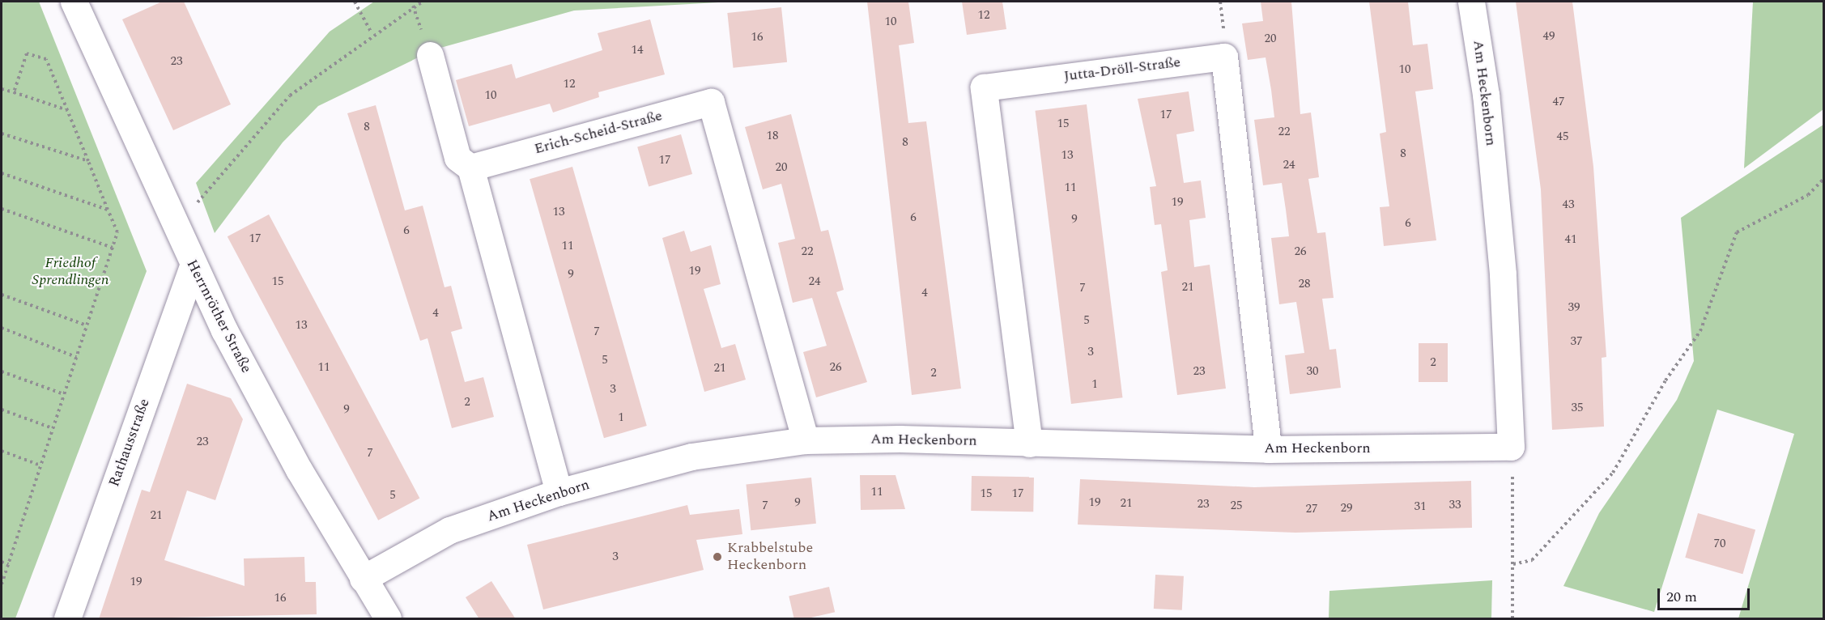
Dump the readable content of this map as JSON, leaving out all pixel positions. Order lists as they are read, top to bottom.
{
  "streets": {
    "street": [
      "Jutta-Dröll-Straße",
      "Am Heckenborn",
      "Erich-Scheid-Straße",
      "Herrnröther Straße",
      "Rathausstraße"
    ]
  },
  "crossings": [
    ["Jutta-Dröll-Straße", "Am Heckenborn"],
    ["Am Heckenborn", "Erich-Scheid-Straße"],
    ["Am Heckenborn", "Herrnröther Straße"],
    ["Herrnröther Straße", "Rathausstraße"]
  ],
  "parks": ["Friedhof Sprendlingen"],
  "places": ["Krabbelstube Heckenborn"],
  "house_numbers": [
    "12",
    "10",
    "49",
    "16",
    "20",
    "14",
    "23",
    "10",
    "12",
    "10",
    "47",
    "17",
    "15",
    "8",
    "22",
    "18",
    "45",
    "8",
    "8",
    "13",
    "17",
    "24",
    "20",
    "11",
    "19",
    "43",
    "13",
    "6",
    "9",
    "6",
    "6",
    "17",
    "41",
    "11",
    "22",
    "26",
    "19",
    "9",
    "15",
    "24",
    "28",
    "21",
    "7",
    "4",
    "39",
    "4",
    "5",
    "13",
    "7",
    "37",
    "3",
    "5",
    "2",
    "11",
    "26",
    "21",
    "23",
    "30",
    "2",
    "1",
    "3",
    "2",
    "35",
    "9",
    "1",
    "23",
    "7",
    "11",
    "15",
    "17",
    "5",
    "9",
    "19",
    "21",
    "23",
    "33",
    "7",
    "25",
    "31",
    "29",
    "27",
    "21",
    "70",
    "3",
    "19",
    "16"
  ],
  "scale_bar": "20 m"
}
